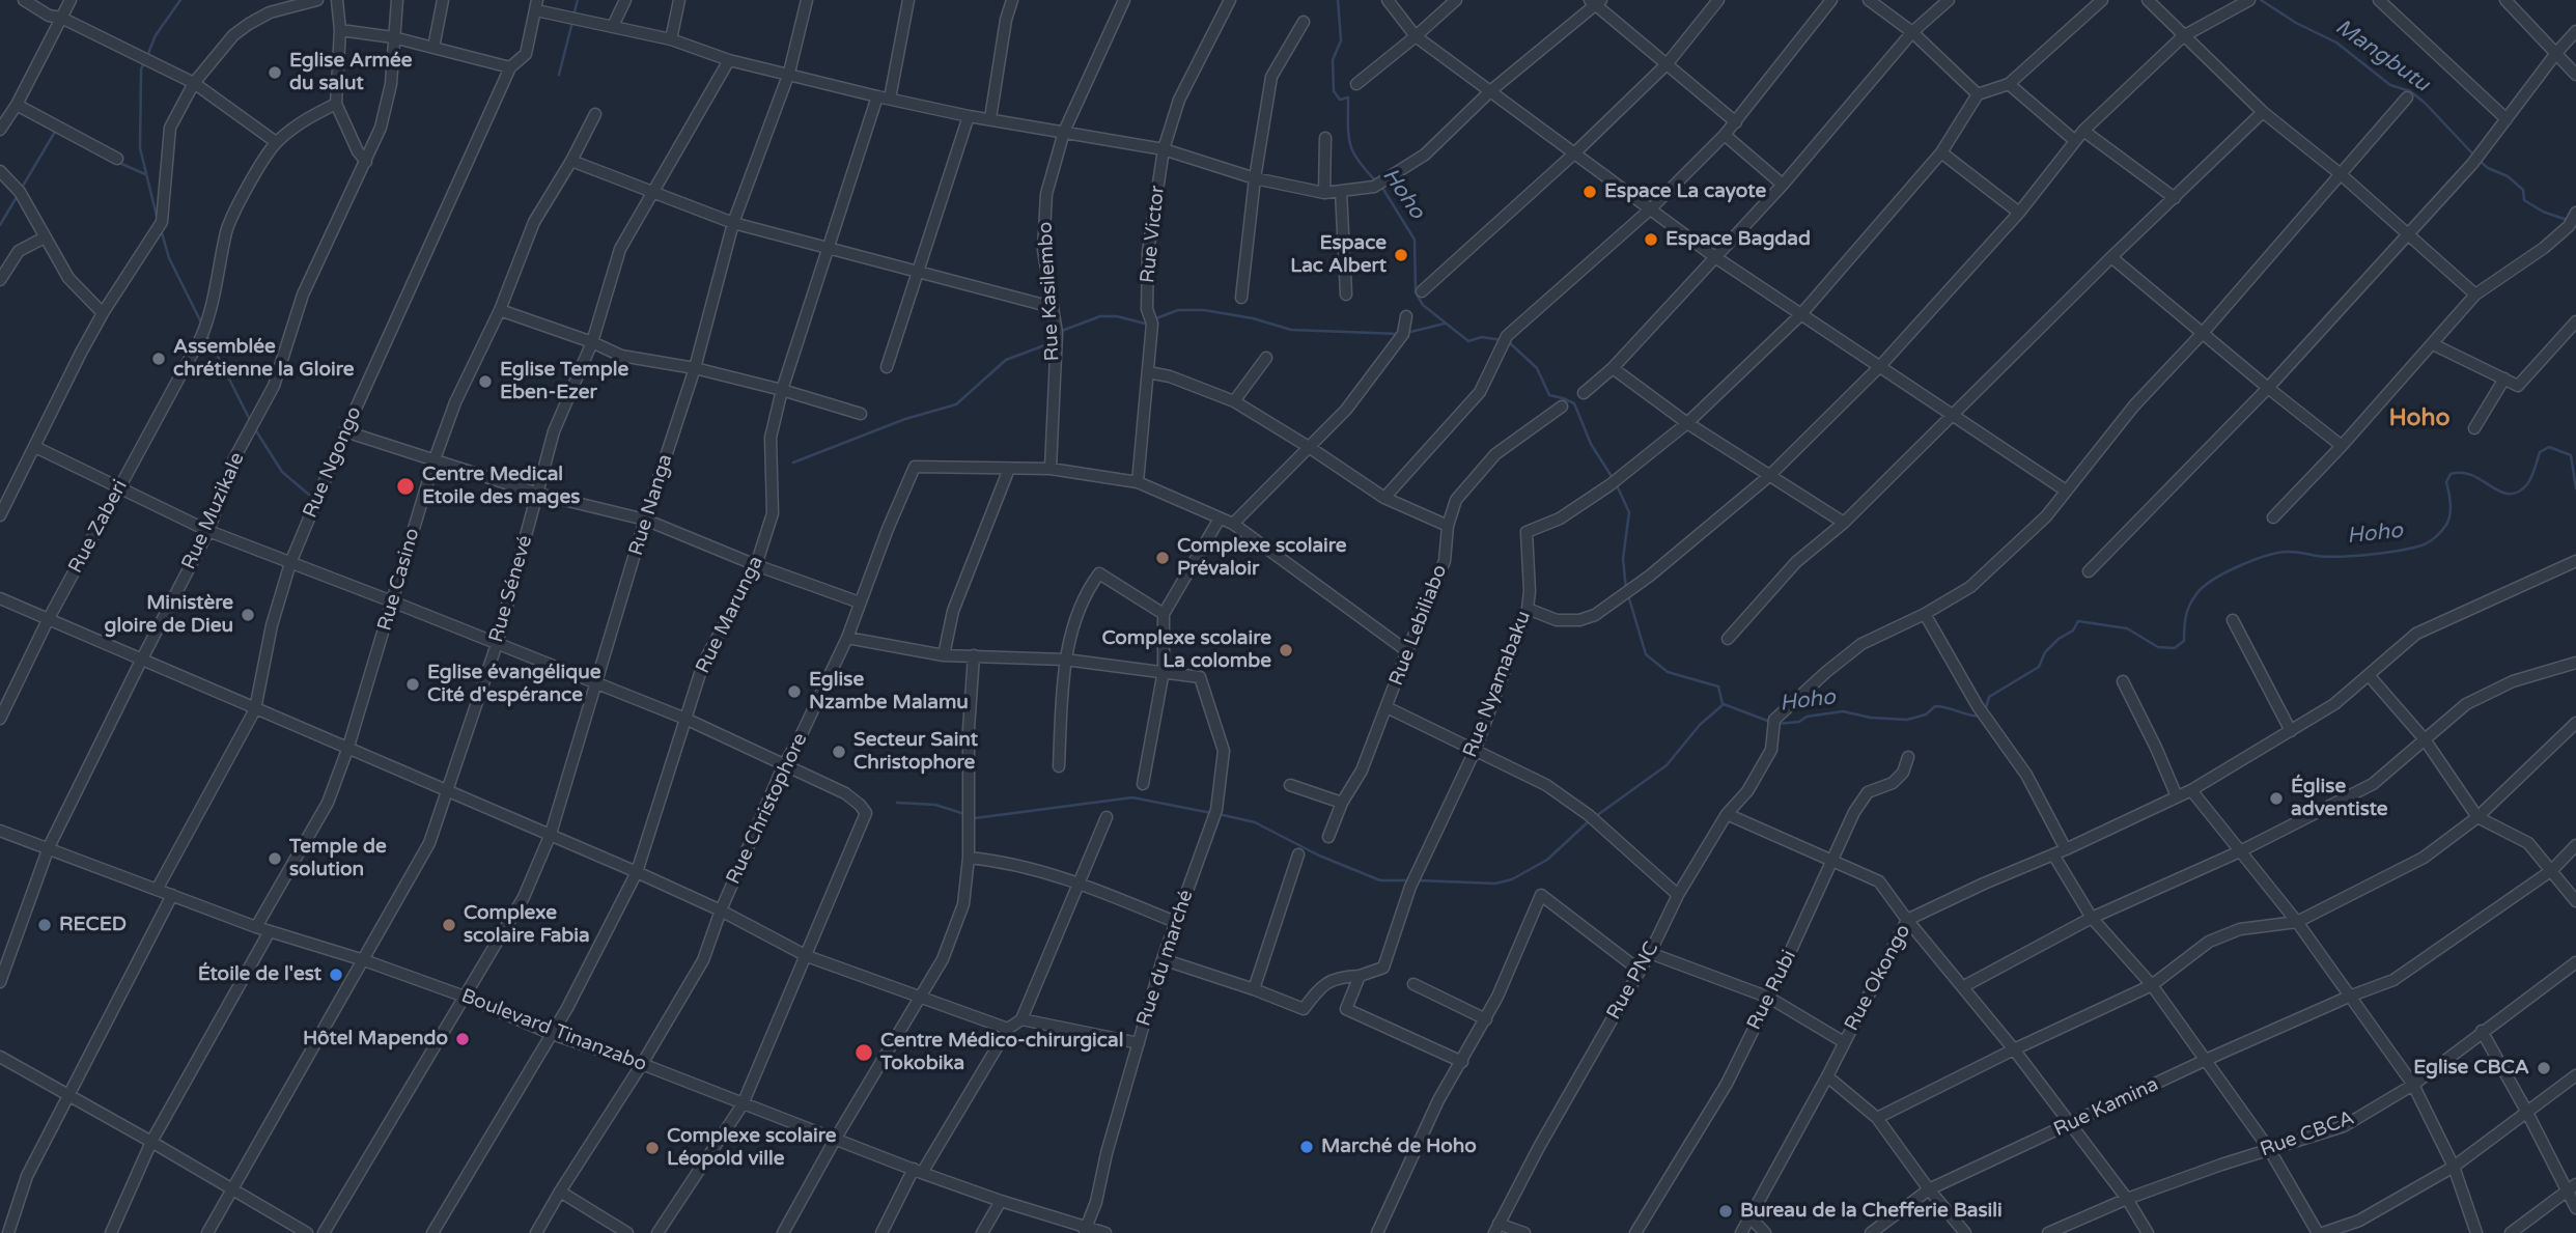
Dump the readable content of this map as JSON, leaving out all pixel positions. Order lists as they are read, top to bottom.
{
  "streets": {
    "street": [
      "Rue Victor",
      "Rue Kasilembo",
      "Rue Ngongo",
      "Rue Nanga",
      "Rue Muzikale",
      "Rue Zaberi",
      "Rue Casino",
      "Rue Sénevé",
      "Rue Marunga",
      "Rue Lebiliabo",
      "Rue Nyamabaku",
      "Rue Christophore",
      "Rue du marché",
      "Rue Okongo",
      "Rue PNC",
      "Rue Rubi",
      "Boulevard Tinanzabo",
      "Rue Kamina",
      "Rue CBCA"
    ]
  },
  "crossings": [
    ["Rue Ngongo", "Boulevard Tinanzabo"],
    ["Rue Nanga", "Boulevard Tinanzabo"],
    ["Rue Muzikale", "Boulevard Tinanzabo"],
    ["Rue Casino", "Boulevard Tinanzabo"],
    ["Rue Sénevé", "Boulevard Tinanzabo"],
    ["Rue Marunga", "Boulevard Tinanzabo"],
    ["Rue Christophore", "Boulevard Tinanzabo"],
    ["Rue du marché", "Boulevard Tinanzabo"]
  ],
  "districts": ["Hoho"],
  "water": ["Mangbutu", "Hoho"],
  "places": [
    "Eglise Armée du salut",
    "Espace La cayote",
    "Espace Bagdad",
    "Espace Lac Albert",
    "Assemblée chrétienne la Gloire",
    "Eglise Temple Eben-Ezer",
    "Centre Medical Etoile des mages",
    "Complexe scolaire Prévaloir",
    "Ministère gloire de Dieu",
    "Complexe scolaire La colombe",
    "Eglise évangélique Cité d'espérance",
    "Eglise Nzambe Malamu",
    "Secteur Saint Christophore",
    "Église adventiste",
    "Temple de solution",
    "RECED",
    "Complexe scolaire Fabia",
    "Étoile de l'est",
    "Hôtel Mapendo",
    "Centre Médico-chirurgical Tokobika",
    "Eglise CBCA",
    "Marché de Hoho",
    "Complexe scolaire Léopold ville",
    "Bureau de la Chefferie Basili"
  ]
}
